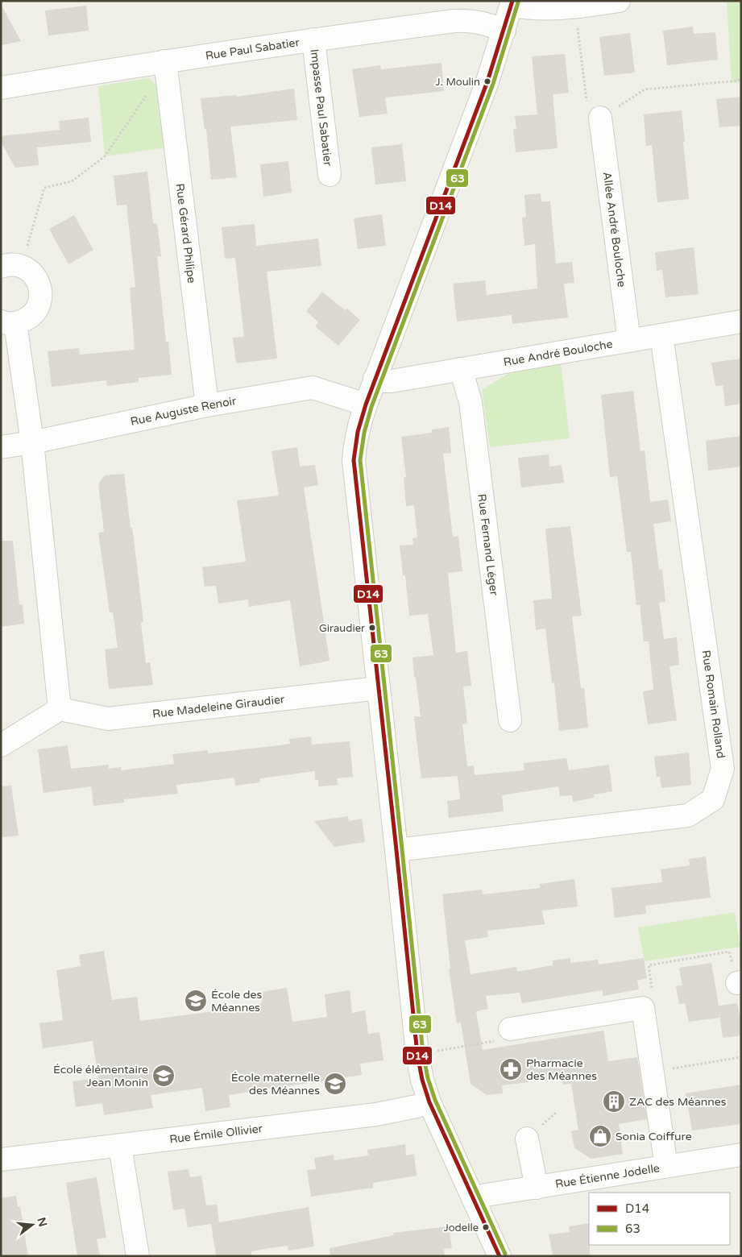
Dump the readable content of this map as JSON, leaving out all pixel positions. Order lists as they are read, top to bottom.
{
  "streets": {
    "street": [
      "Rue Paul Sabatier",
      "Impasse Paul Sabatier",
      "Allée André Bouloche",
      "Rue Gérard Philipe",
      "Rue André Bouloche",
      "Rue Auguste Renoir",
      "Rue Fernand Léger",
      "Rue Romain Rolland",
      "Rue Madeleine Giraudier",
      "Rue Émile Ollivier",
      "Rue Étienne Jodelle"
    ]
  },
  "crossings": [
    ["Rue Paul Sabatier", "Impasse Paul Sabatier"],
    ["Rue Paul Sabatier", "Rue Gérard Philipe"],
    ["Allée André Bouloche", "Rue André Bouloche"],
    ["Rue Gérard Philipe", "Rue Auguste Renoir"],
    ["Rue André Bouloche", "Rue Fernand Léger"],
    ["Rue André Bouloche", "Rue Romain Rolland"]
  ],
  "places": {
    "other": ["J. Moulin", "Giraudier", "Jodelle"],
    "school or university": ["École des Méannes", "École élémentaire Jean Monin", "École maternelle des Méannes"],
    "pharmacy": ["Pharmacie des Méannes"],
    "building": ["ZAC des Méannes"],
    "shop": ["Sonia Coiffure"]
  },
  "lines": ["transit line D14", "transit line 63"],
  "legend": ["D14", "63"],
  "north": "right"
}
